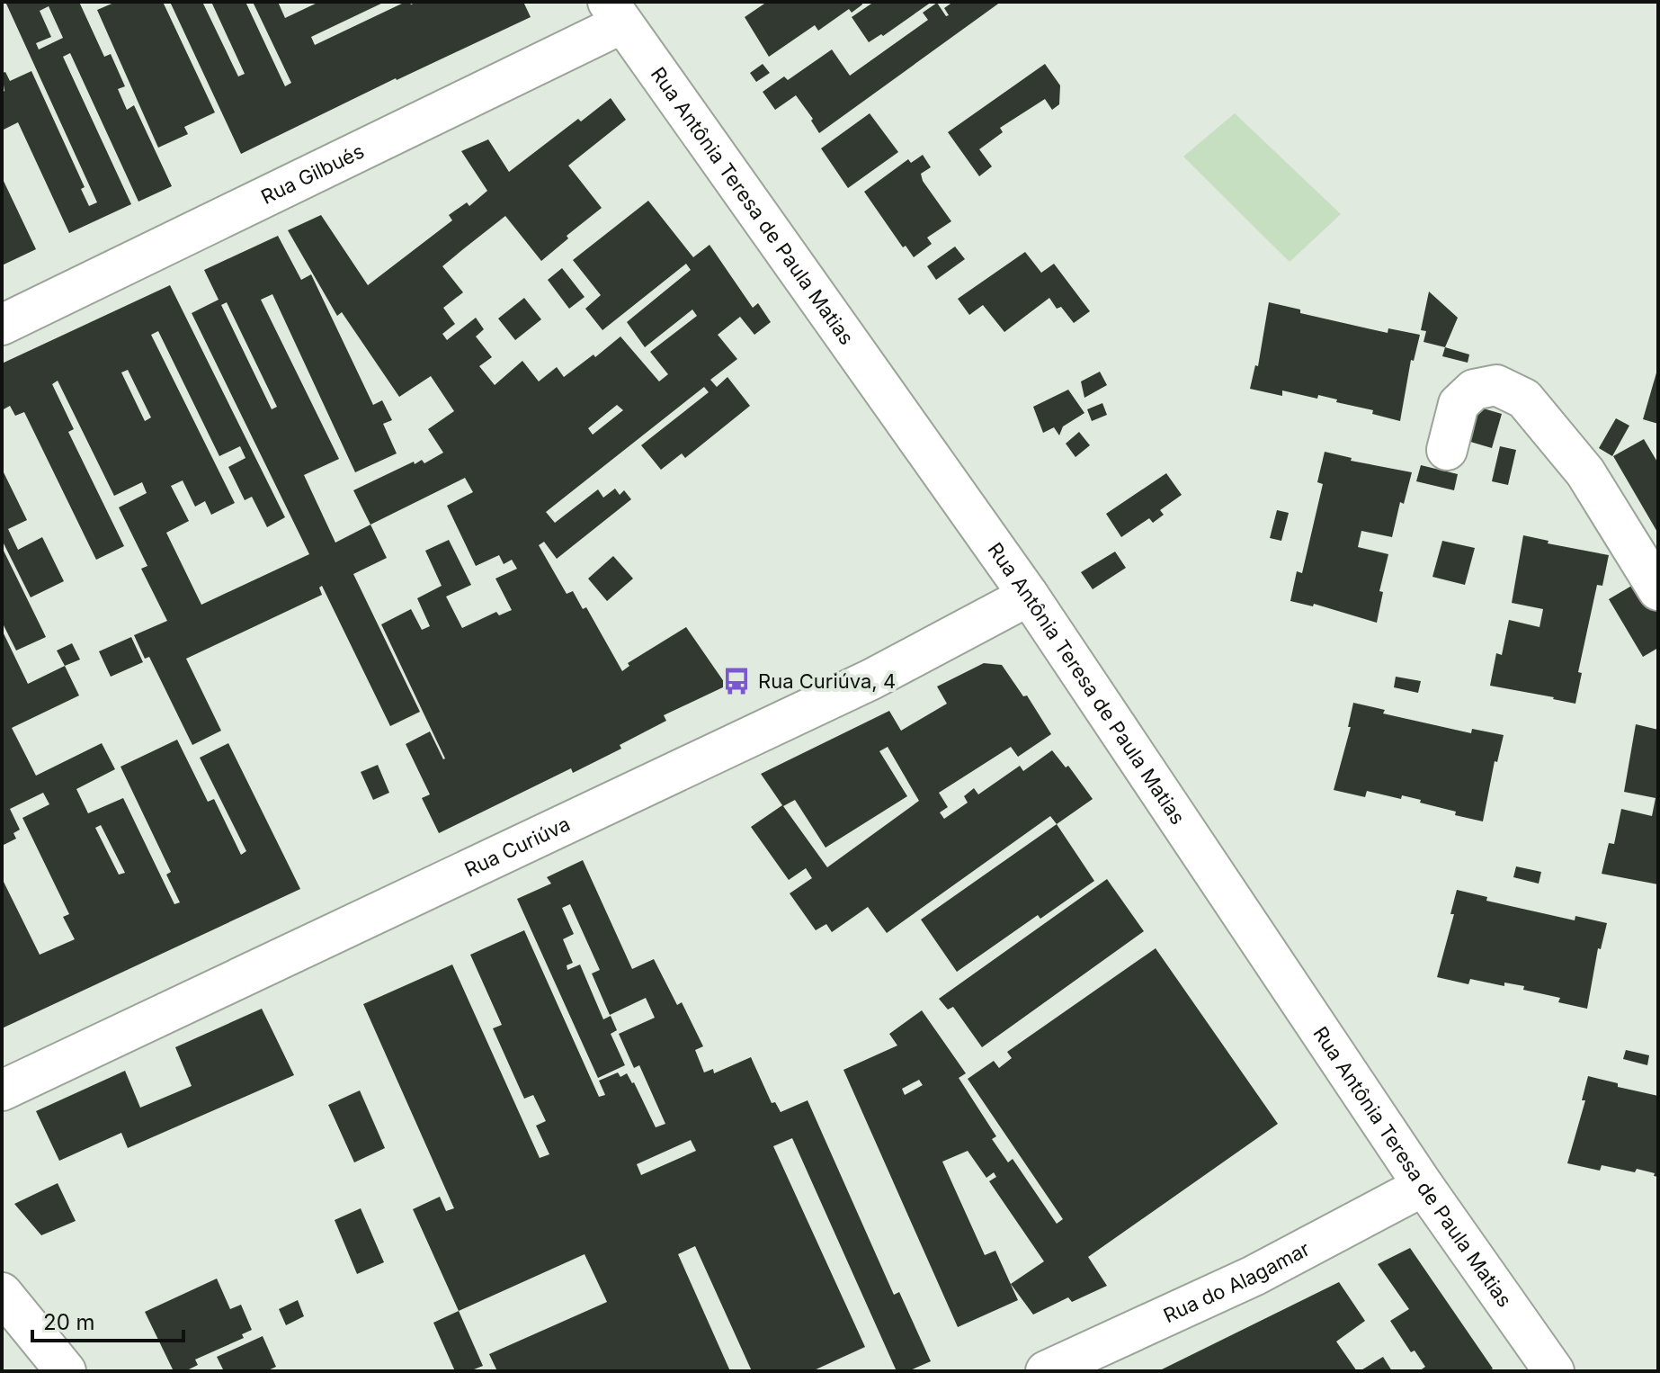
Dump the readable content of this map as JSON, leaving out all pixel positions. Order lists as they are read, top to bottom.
{
  "streets": {
    "street": [
      "Rua Gilbués",
      "Rua Antônia Teresa de Paula Matias",
      "Rua Curiúva",
      "Rua do Alagamar"
    ]
  },
  "crossings": [
    ["Rua Gilbués", "Rua Antônia Teresa de Paula Matias"],
    ["Rua Antônia Teresa de Paula Matias", "Rua Curiúva"],
    ["Rua Antônia Teresa de Paula Matias", "Rua do Alagamar"]
  ],
  "places": {
    "bus stop": ["Rua Curiúva, 4"]
  },
  "scale_bar": "20 m"
}
